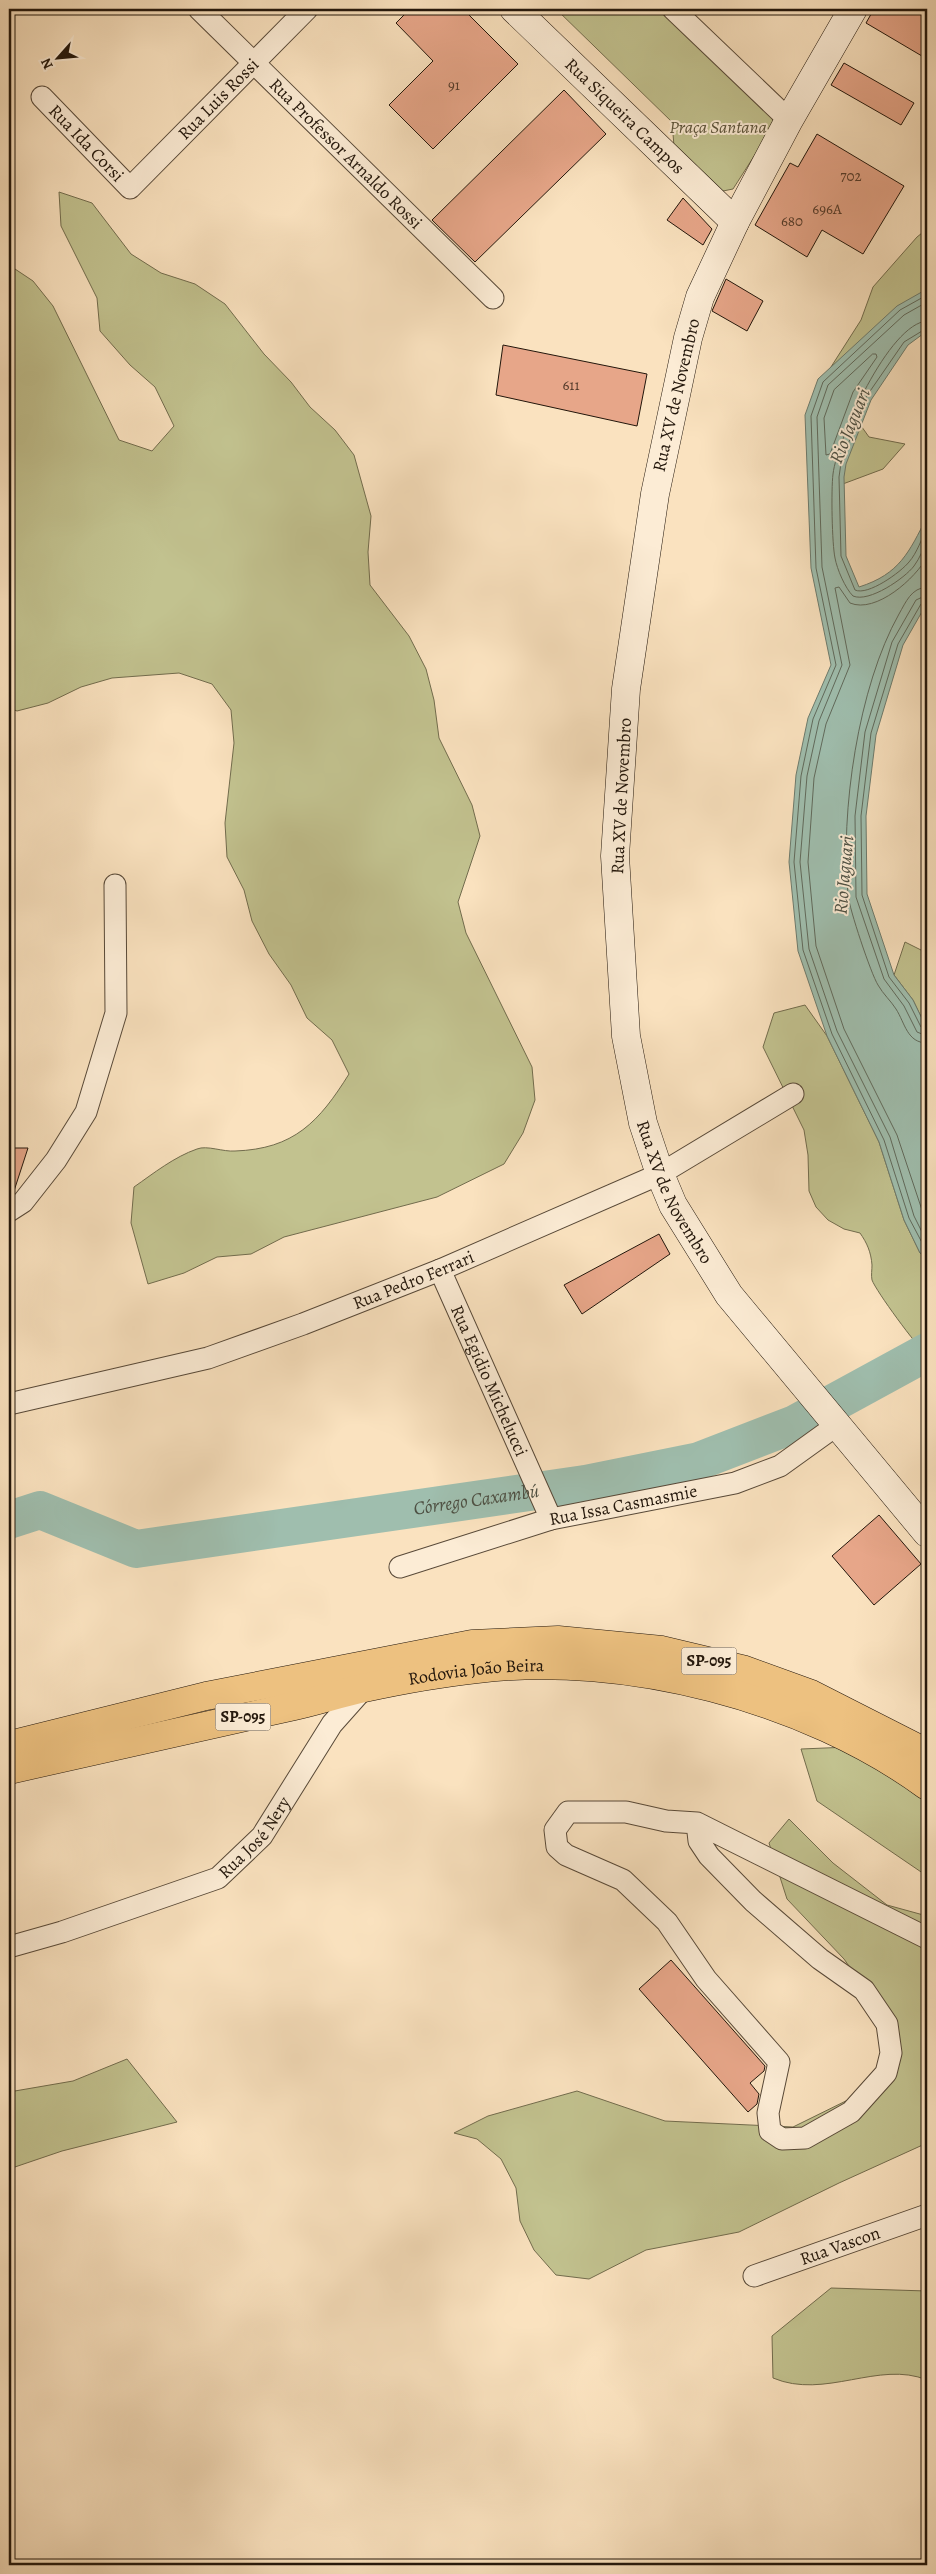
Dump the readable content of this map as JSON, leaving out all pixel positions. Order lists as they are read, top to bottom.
{
  "streets": {
    "main road": [
      "Rua Siqueira Campos",
      "Rua XV de Novembro",
      "SP-095",
      "Rodovia João Beira"
    ],
    "street": [
      "Rua Luis Rossi",
      "Rua Ida Corsi",
      "Rua Professor Arnaldo Rossi",
      "Rua Pedro Ferrari",
      "Rua Egidio Michelucci",
      "Rua Issa Casmasmie",
      "Rua José Nery",
      "Rua Vascon"
    ]
  },
  "crossings": [
    ["Rua Luis Rossi", "Rua Ida Corsi"],
    ["Rua Luis Rossi", "Rua Professor Arnaldo Rossi"],
    ["Rua Siqueira Campos", "Rua XV de Novembro"],
    ["Rua XV de Novembro", "Rua Pedro Ferrari"],
    ["Rua XV de Novembro", "Rua Issa Casmasmie"],
    ["Rua Pedro Ferrari", "Rua Egidio Michelucci"],
    ["Rua Egidio Michelucci", "Rua Issa Casmasmie"],
    ["Rodovia João Beira", "Rua José Nery"]
  ],
  "water": ["Rio Jaguari", "Córrego Caxambú"],
  "parks": ["Praça Santana"],
  "house_numbers": [
    "91",
    "702",
    "696A",
    "680",
    "611"
  ],
  "north": "bottom left"
}
